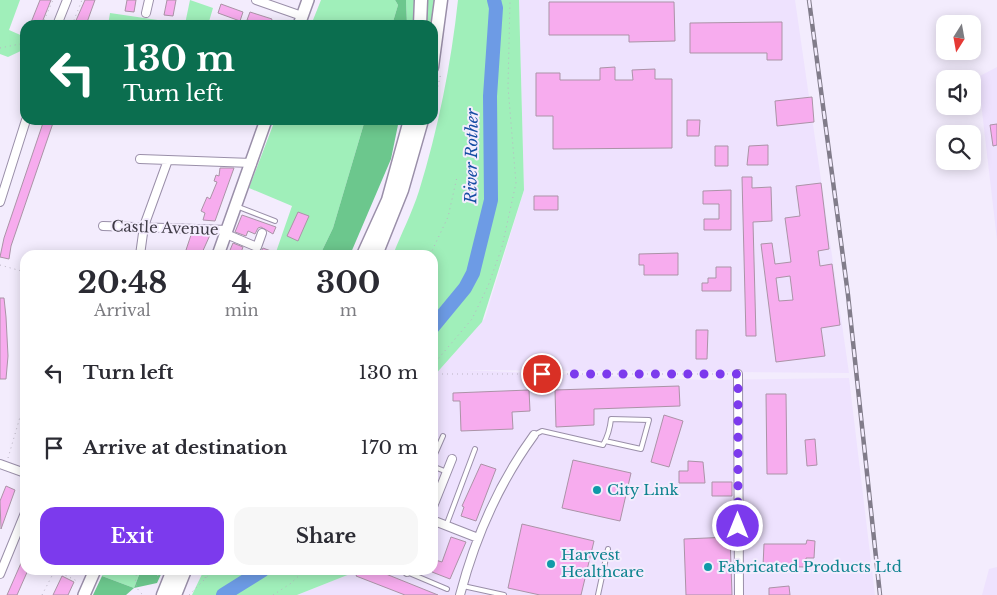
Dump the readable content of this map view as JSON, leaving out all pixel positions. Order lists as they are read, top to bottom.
{
  "streets": {
    "street": ["Castle Avenue"]
  },
  "water": ["River Rother"],
  "places": ["City Link", "Harvest Healthcare", "Fabricated Products Ltd"],
  "north": "bottom",
  "page": {
    "turn": ["130 m", "Turn left"],
    "eta": [
      "20:48",
      "Arrival",
      "4",
      "min",
      "300",
      "m"
    ],
    "list": [
      {
        "name": "Turn left",
        "value": "130 m"
      },
      {
        "name": "Arrive at destination",
        "value": "170 m"
      }
    ],
    "buttons": ["Exit", "Share"]
  }
}
